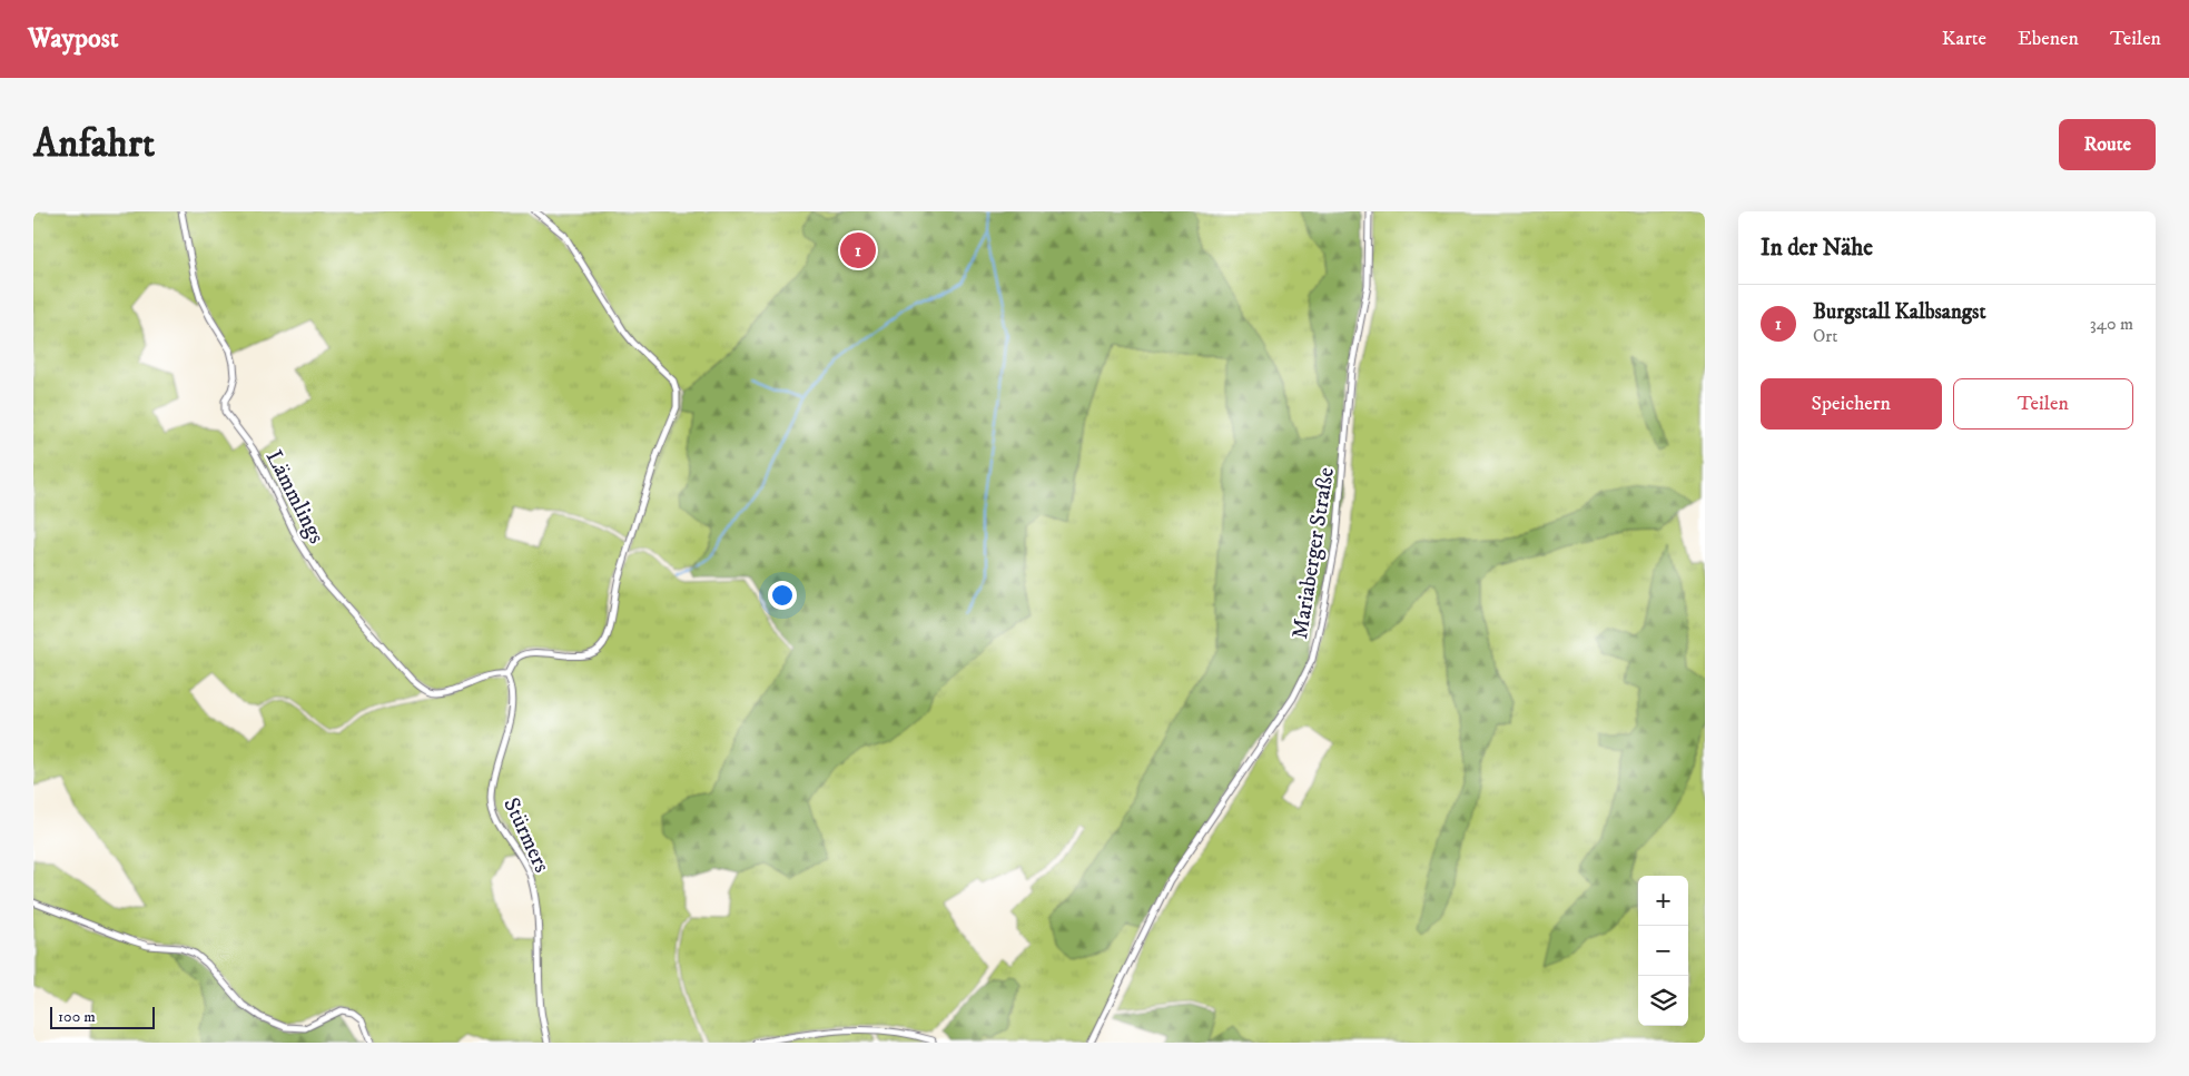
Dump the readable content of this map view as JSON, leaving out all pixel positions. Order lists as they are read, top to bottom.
{
  "streets": {
    "street": ["Lämmlings", "Mariaberger Straße", "Stürmers"]
  },
  "crossings": [
    ["Lämmlings", "Stürmers"]
  ],
  "scale_bar": "100 m",
  "page": {
    "header": "Waypost",
    "nav": ["Karte", "Ebenen", "Teilen"],
    "buttons": [
      "Route",
      ["Speichern", "Teilen"]
    ],
    "title": "Anfahrt",
    "heading": "In der Nähe",
    "pins": "1",
    "list": [
      {
        "mark": "1",
        "name": "Burgstall Kalbsangst",
        "note": "Ort",
        "value": "340 m"
      }
    ],
    "map_buttons": ["+", "−"],
    "scale": "100 m"
  }
}
